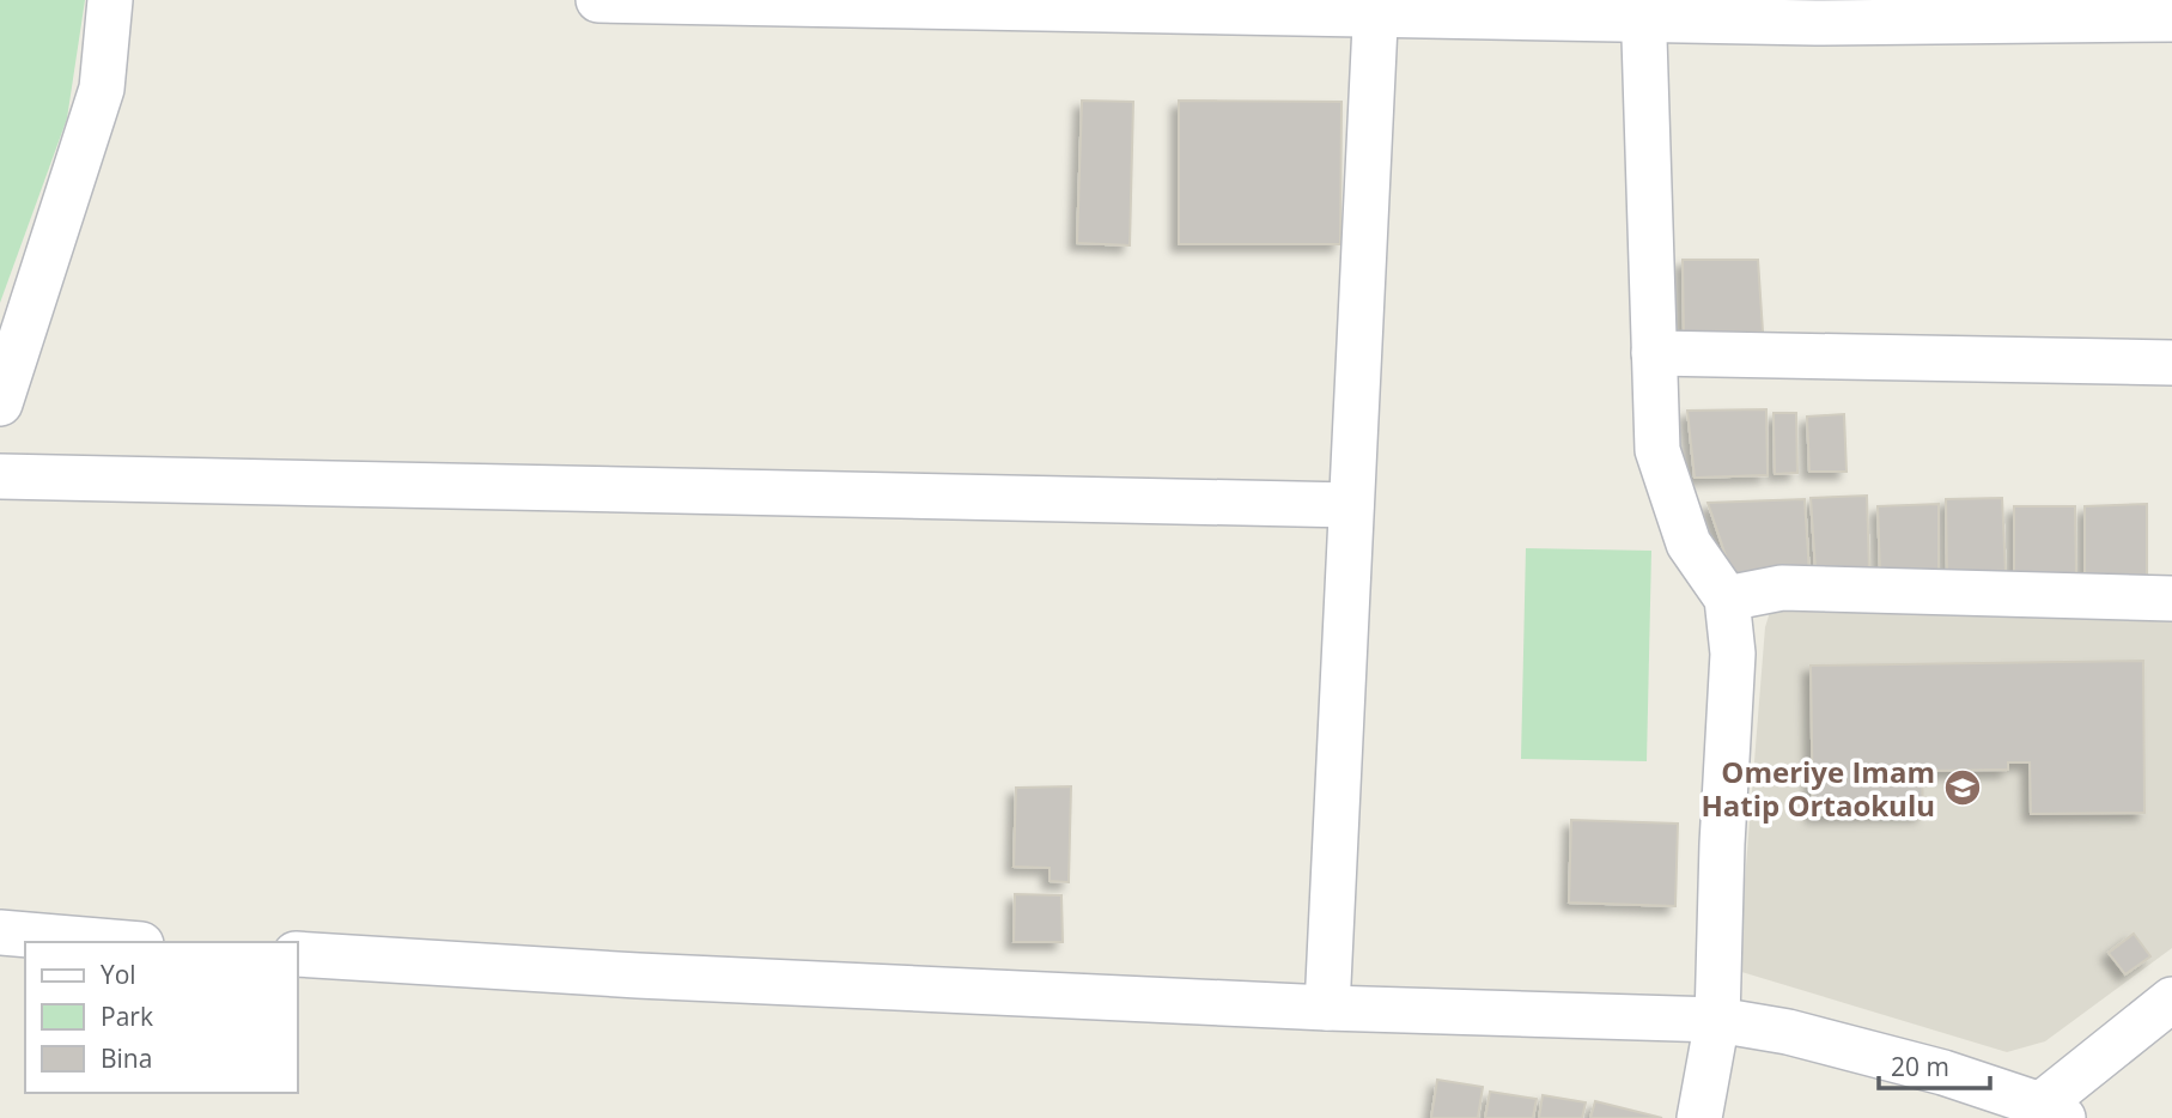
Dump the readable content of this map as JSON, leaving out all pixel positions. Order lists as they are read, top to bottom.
{
  "places": {
    "school or university": ["Omeriye Imam Hatip Ortaokulu"]
  },
  "legend": ["Yol", "Park", "Bina"],
  "scale_bar": "20 m"
}
